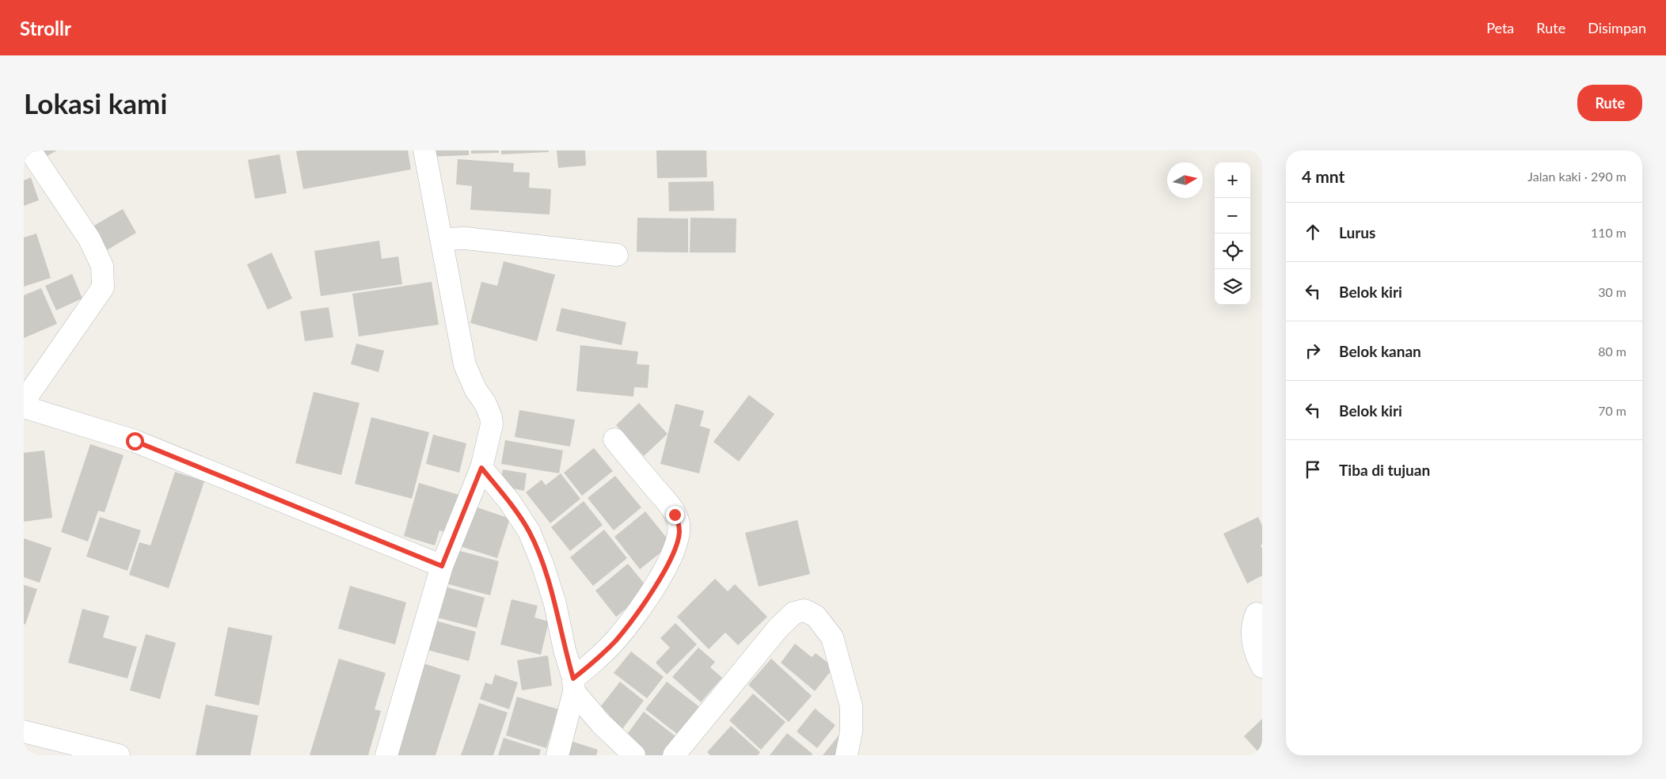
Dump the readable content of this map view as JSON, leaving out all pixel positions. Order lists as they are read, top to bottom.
{
  "north": "right",
  "page": {
    "header": "Strollr",
    "nav": ["Peta", "Rute", "Disimpan"],
    "buttons": "Rute",
    "title": "Lokasi kami",
    "heading": ["4 mnt", "Jalan kaki · 290 m"],
    "map_buttons": ["+", "−"],
    "list": [
      ["Lurus", "110 m"],
      ["Belok kiri", "30 m"],
      ["Belok kanan", "80 m"],
      ["Belok kiri", "70 m"],
      "Tiba di tujuan"
    ]
  }
}
